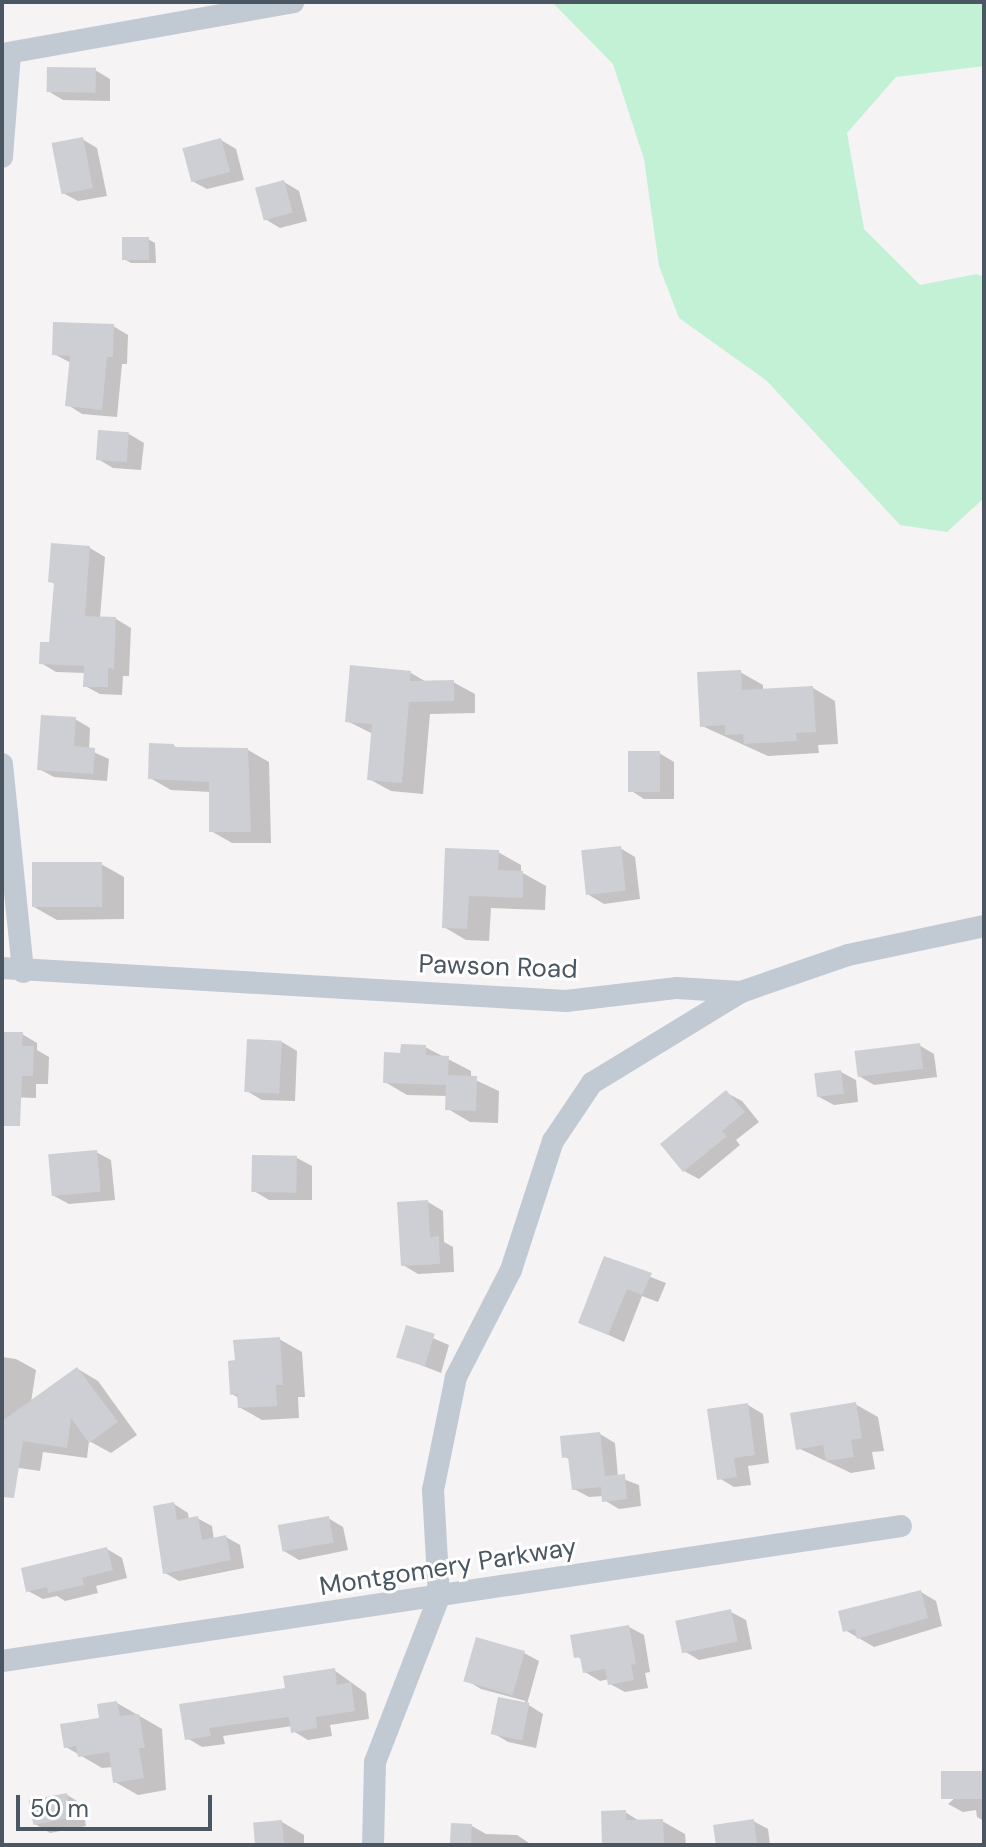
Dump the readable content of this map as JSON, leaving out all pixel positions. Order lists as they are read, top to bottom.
{
  "streets": {
    "street": ["Pawson Road", "Montgomery Parkway"]
  },
  "scale_bar": "50 m"
}
